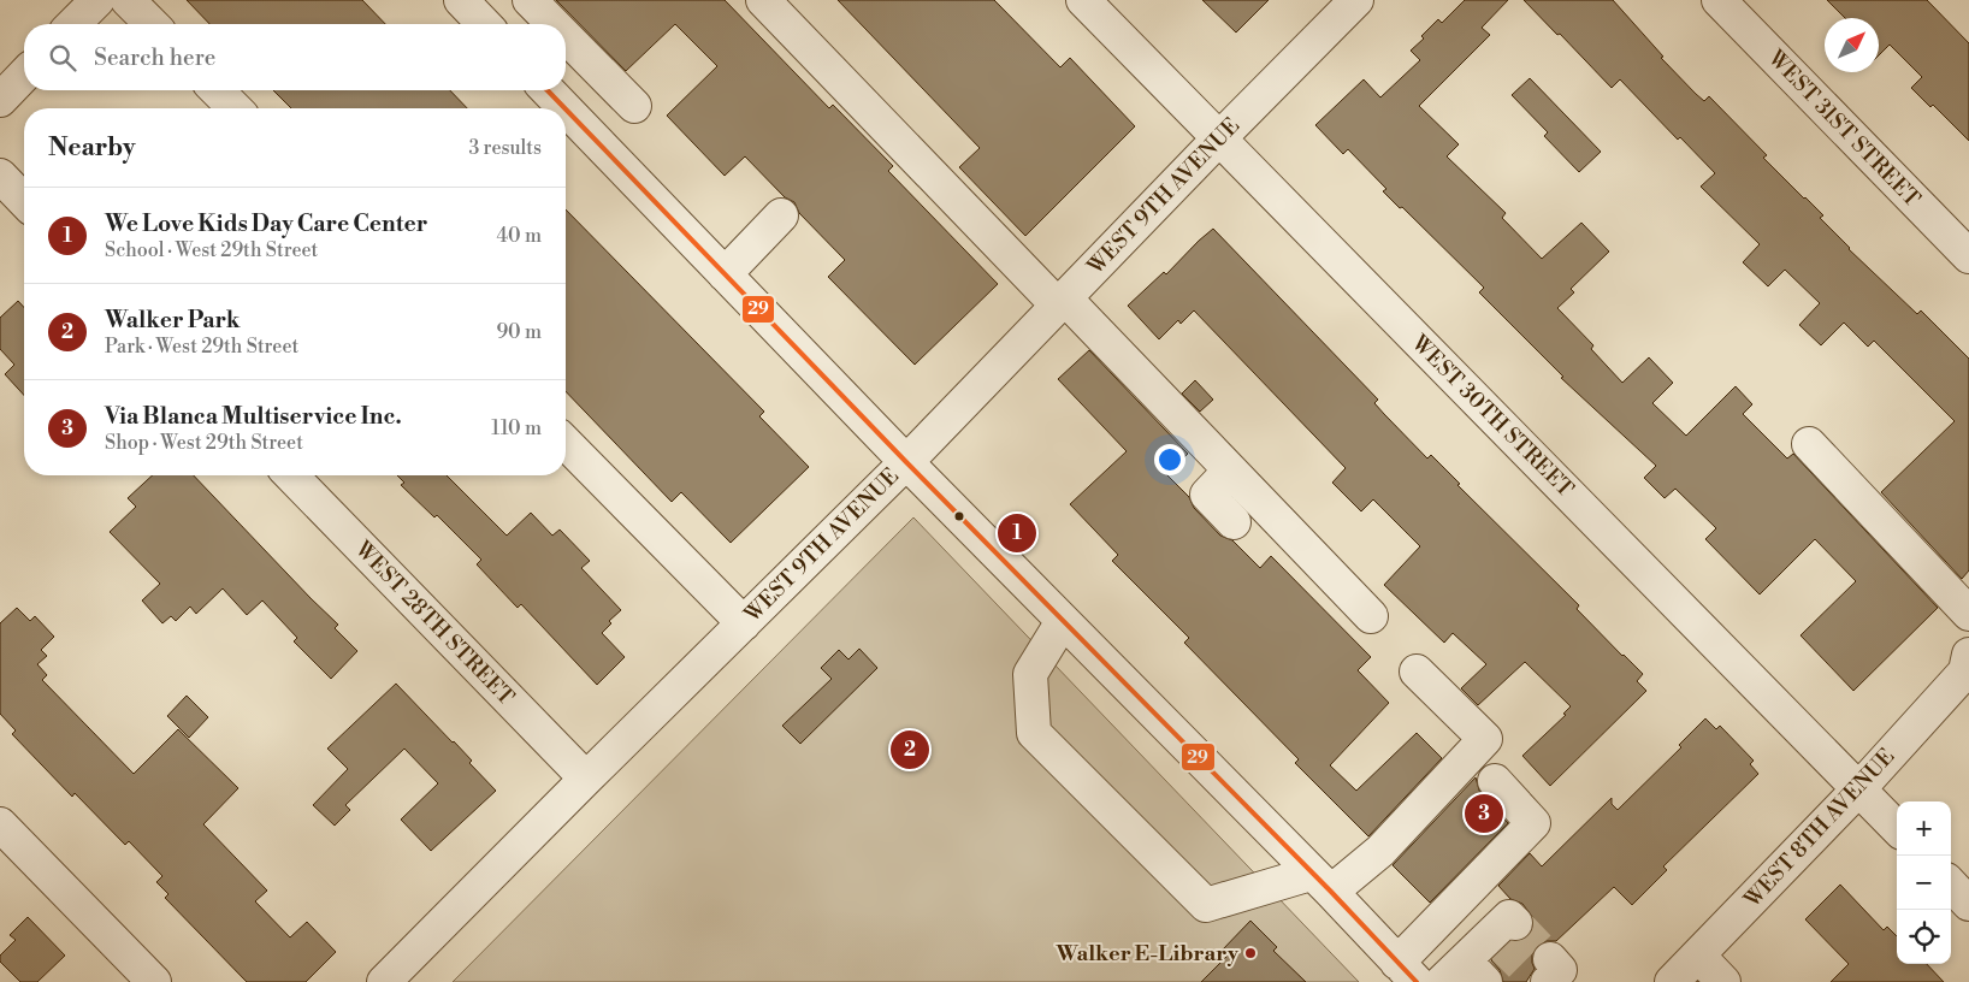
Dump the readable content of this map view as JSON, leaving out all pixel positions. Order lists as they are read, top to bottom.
{
  "streets": {
    "street": [
      "WEST 31ST STREET",
      "WEST 9TH AVENUE",
      "WEST 30TH STREET",
      "WEST 28TH STREET",
      "WEST 8TH AVENUE"
    ]
  },
  "crossings": [
    ["WEST 9TH AVENUE", "WEST 30TH STREET"],
    ["WEST 9TH AVENUE", "WEST 28TH STREET"],
    ["WEST 30TH STREET", "WEST 8TH AVENUE"]
  ],
  "places": ["Walker E-Library"],
  "lines": ["transit line 29"],
  "north": "top right",
  "page": {
    "search": "Search here",
    "heading": ["Nearby", "3 results"],
    "list": [
      {
        "mark": "1",
        "name": "We Love Kids Day Care Center",
        "note": "School · West 29th Street",
        "value": "40 m"
      },
      {
        "mark": "2",
        "name": "Walker Park",
        "note": "Park · West 29th Street",
        "value": "90 m"
      },
      {
        "mark": "3",
        "name": "Via Blanca Multiservice Inc.",
        "note": "Shop · West 29th Street",
        "value": "110 m"
      }
    ],
    "pins": ["1", "2", "3"],
    "map_buttons": ["+", "−"]
  }
}
